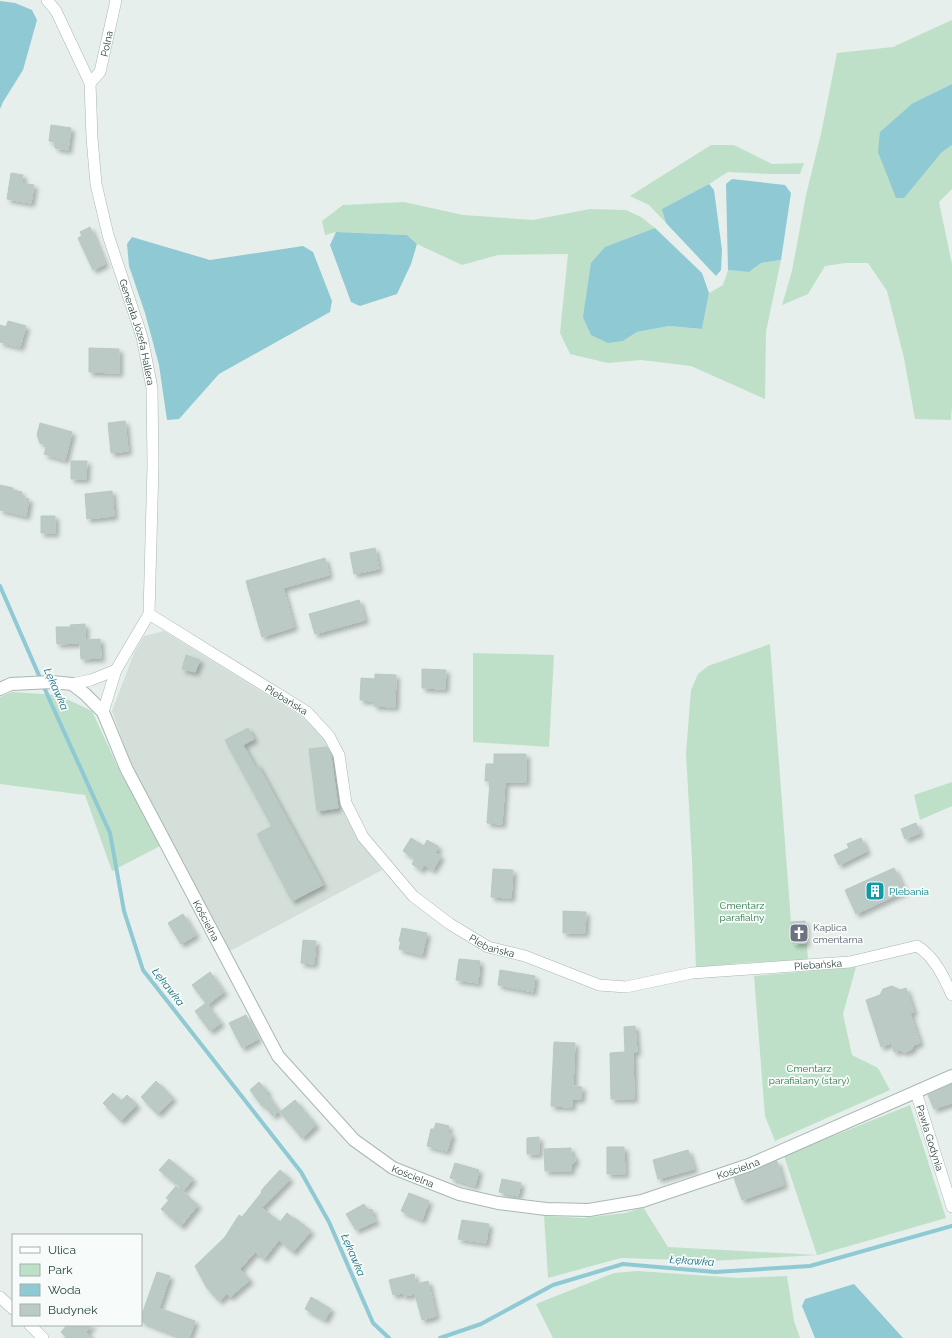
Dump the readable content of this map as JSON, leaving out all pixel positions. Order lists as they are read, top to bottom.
{
  "streets": {
    "street": [
      "Polna",
      "Generała Józefa Hallera",
      "Plebańska",
      "Kościelna",
      "Pawła Godynia"
    ]
  },
  "crossings": [
    ["Polna", "Generała Józefa Hallera"],
    ["Generała Józefa Hallera", "Plebańska"],
    ["Generała Józefa Hallera", "Kościelna"],
    ["Kościelna", "Pawła Godynia"]
  ],
  "water": ["Łękawka"],
  "parks": ["Cmentarz parafialny", "Cmentarz parafialany (stary)"],
  "places": {
    "building": ["Plebania"],
    "church": ["Kaplica cmentarna"]
  },
  "legend": [
    "Ulica",
    "Park",
    "Woda",
    "Budynek"
  ]
}
